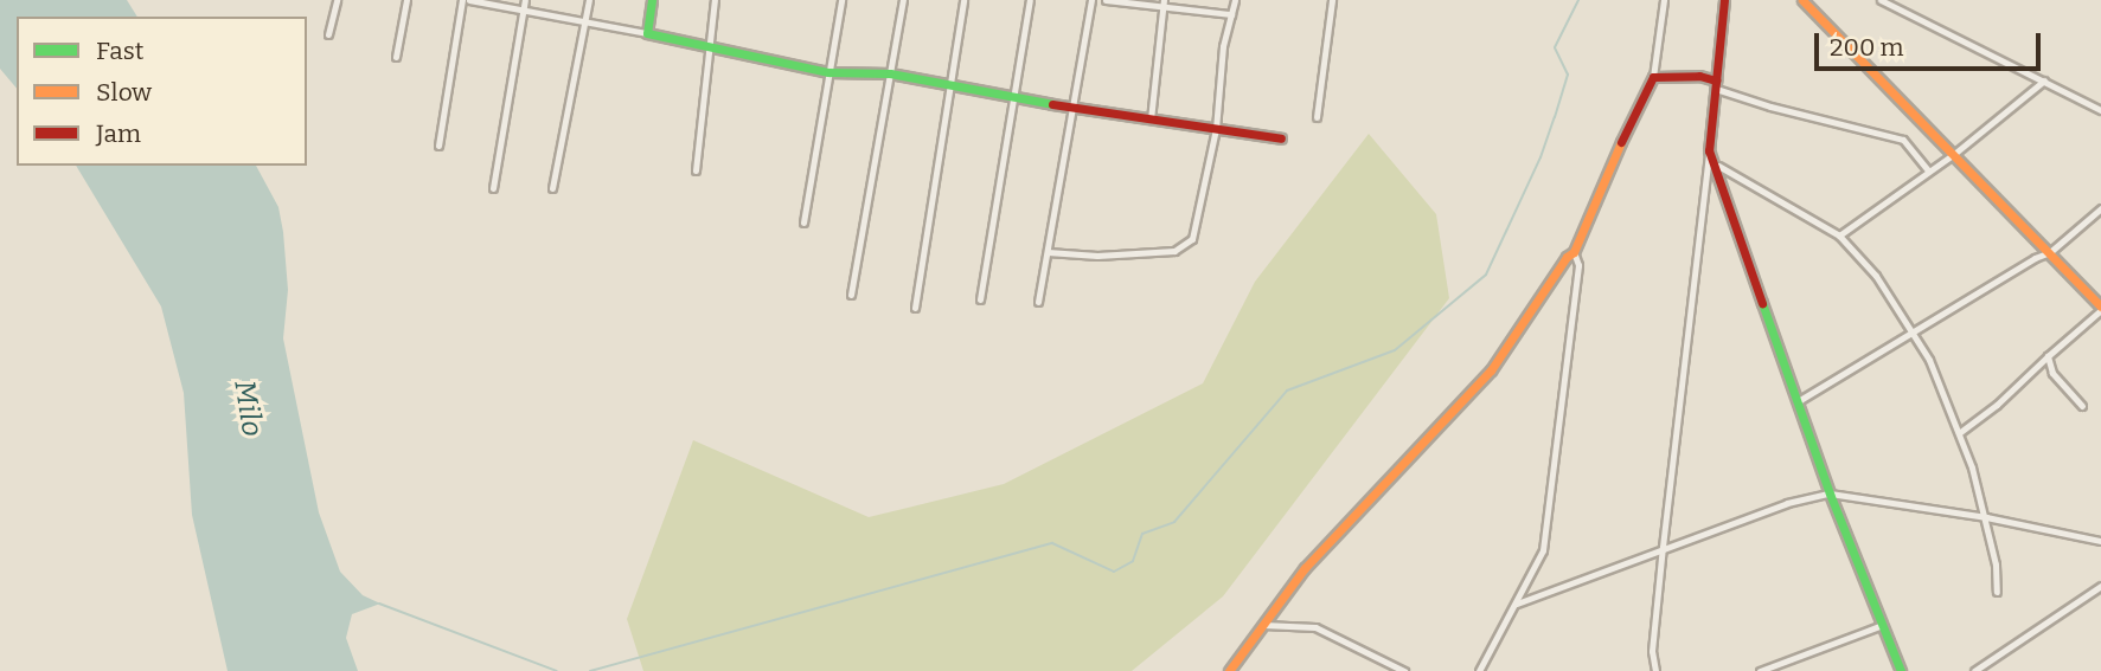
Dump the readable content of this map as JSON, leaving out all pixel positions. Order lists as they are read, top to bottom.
{
  "water": ["Milo"],
  "legend": ["Fast", "Slow", "Jam"],
  "scale_bar": "200 m"
}
